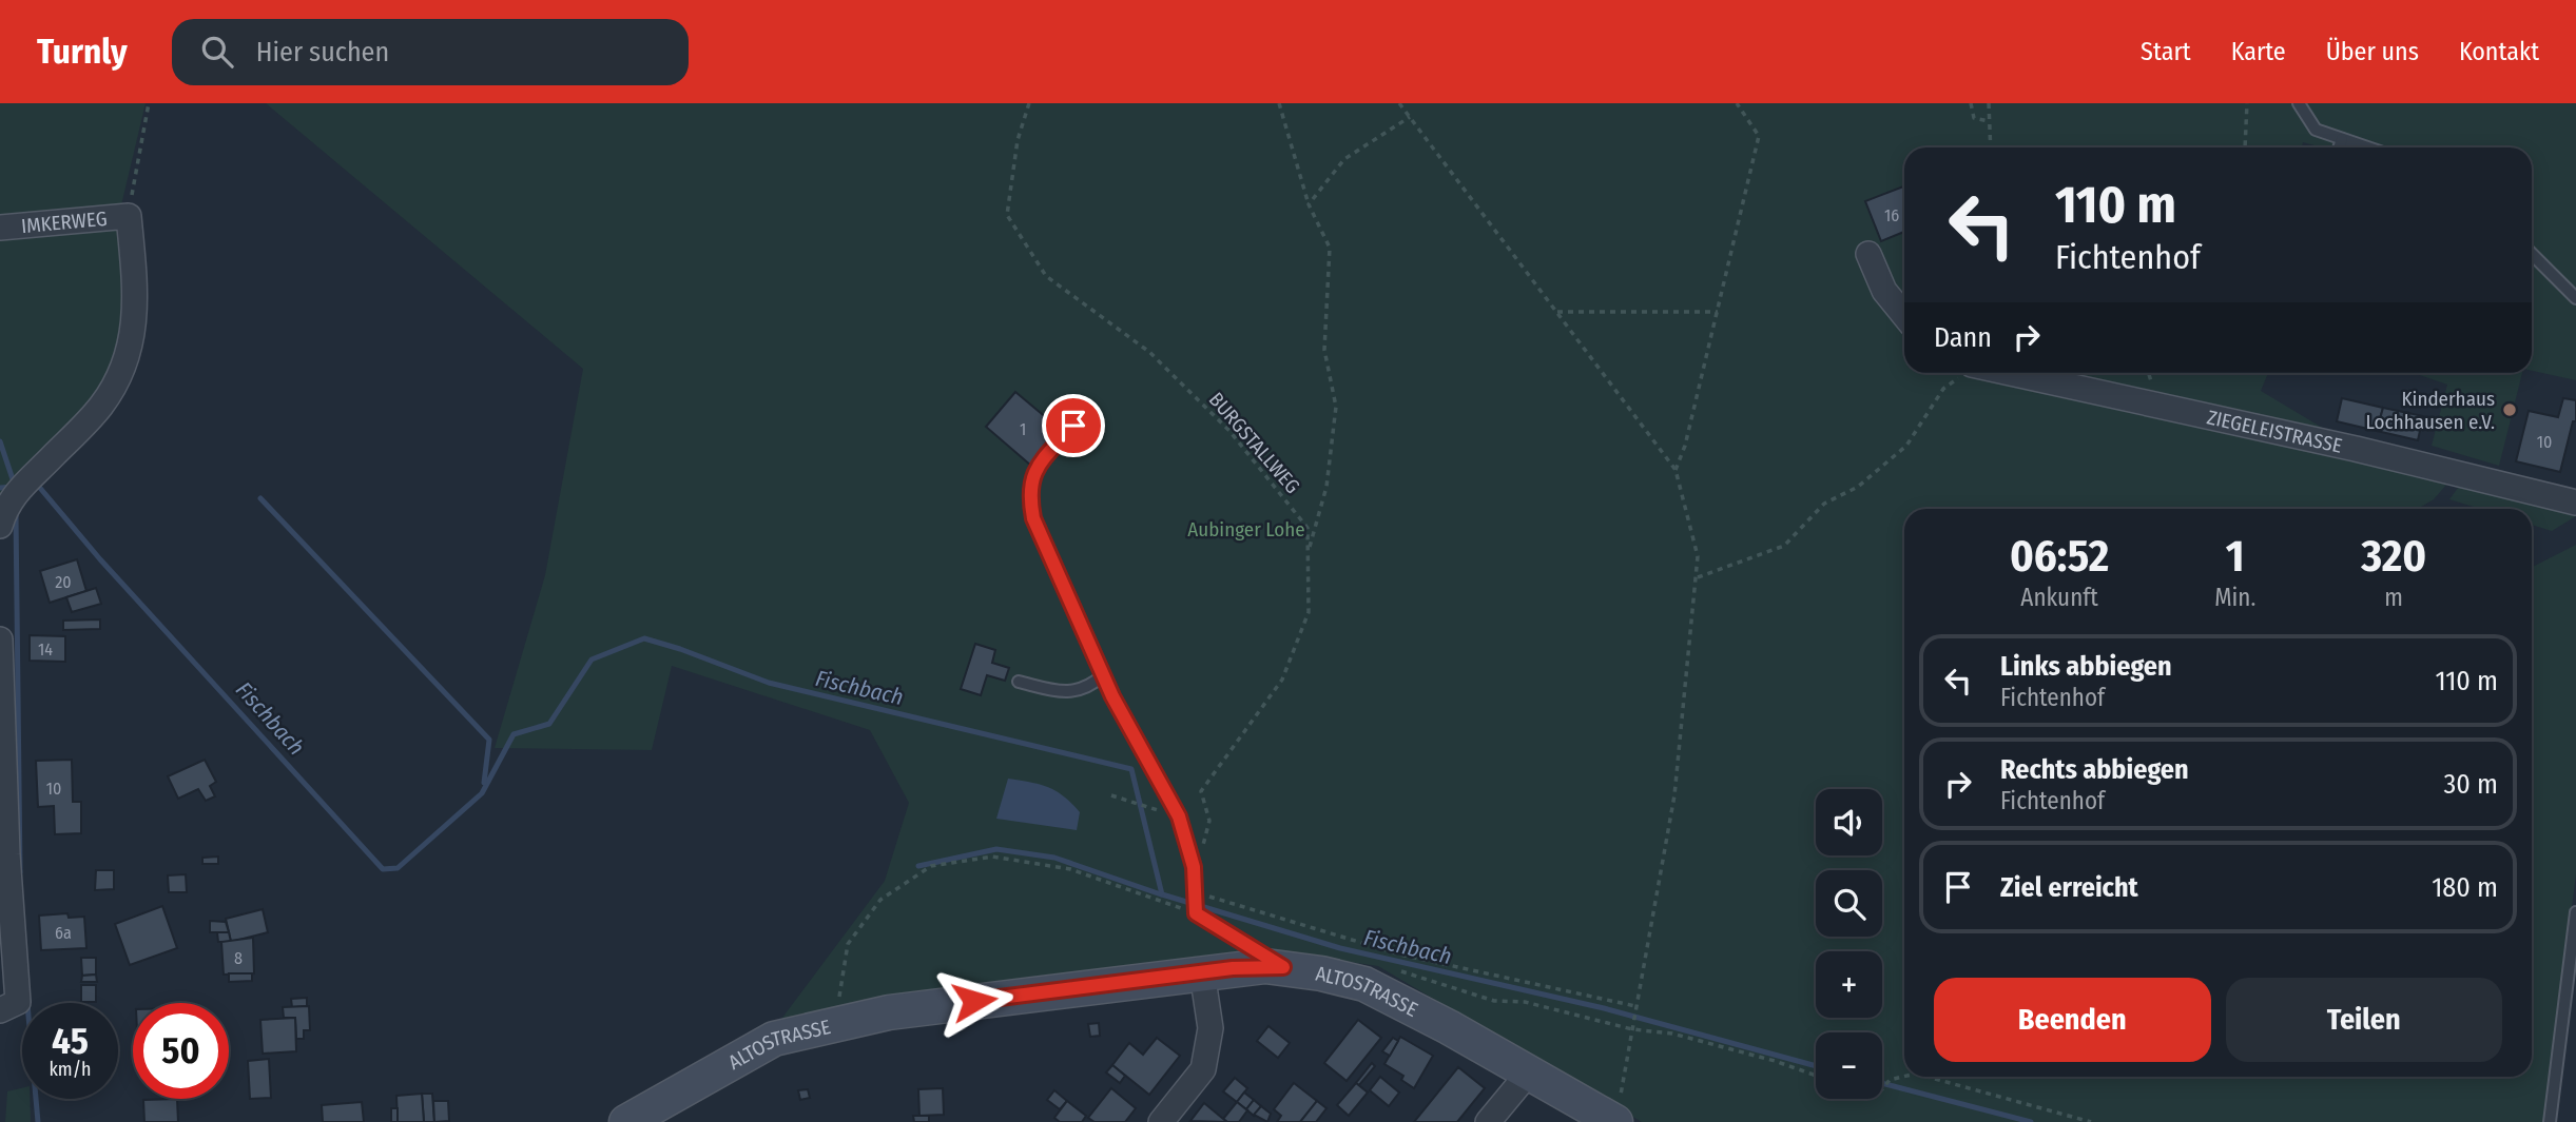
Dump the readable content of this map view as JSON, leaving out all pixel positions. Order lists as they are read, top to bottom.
{
  "streets": {
    "main road": ["ALTOSTRASSE"],
    "street": ["IMKERWEG", "ZIEGELEISTRASSE"],
    "path": ["BURGSTALLWEG"]
  },
  "water": ["Fischbach"],
  "parks": ["Aubinger Lohe"],
  "places": ["Kinderhaus Lochhausen e.V."],
  "house_numbers": [
    "16",
    "1",
    "10",
    "20",
    "14",
    "10",
    "6a",
    "8"
  ],
  "page": {
    "header": "Turnly",
    "search": "Hier suchen",
    "nav": [
      "Start",
      "Karte",
      "Über uns",
      "Kontakt"
    ],
    "turn": ["110 m", "Fichtenhof"],
    "then": "Dann",
    "eta": [
      "06:52",
      "Ankunft",
      "1",
      "Min.",
      "320",
      "m"
    ],
    "list": [
      {
        "name": "Links abbiegen",
        "note": "Fichtenhof",
        "value": "110 m"
      },
      {
        "name": "Rechts abbiegen",
        "note": "Fichtenhof",
        "value": "30 m"
      },
      {
        "name": "Ziel erreicht",
        "value": "180 m"
      }
    ],
    "map_buttons": ["+", "−"],
    "buttons": ["Beenden", "Teilen"],
    "speed": "45 km/h",
    "limit": "50"
  }
}
